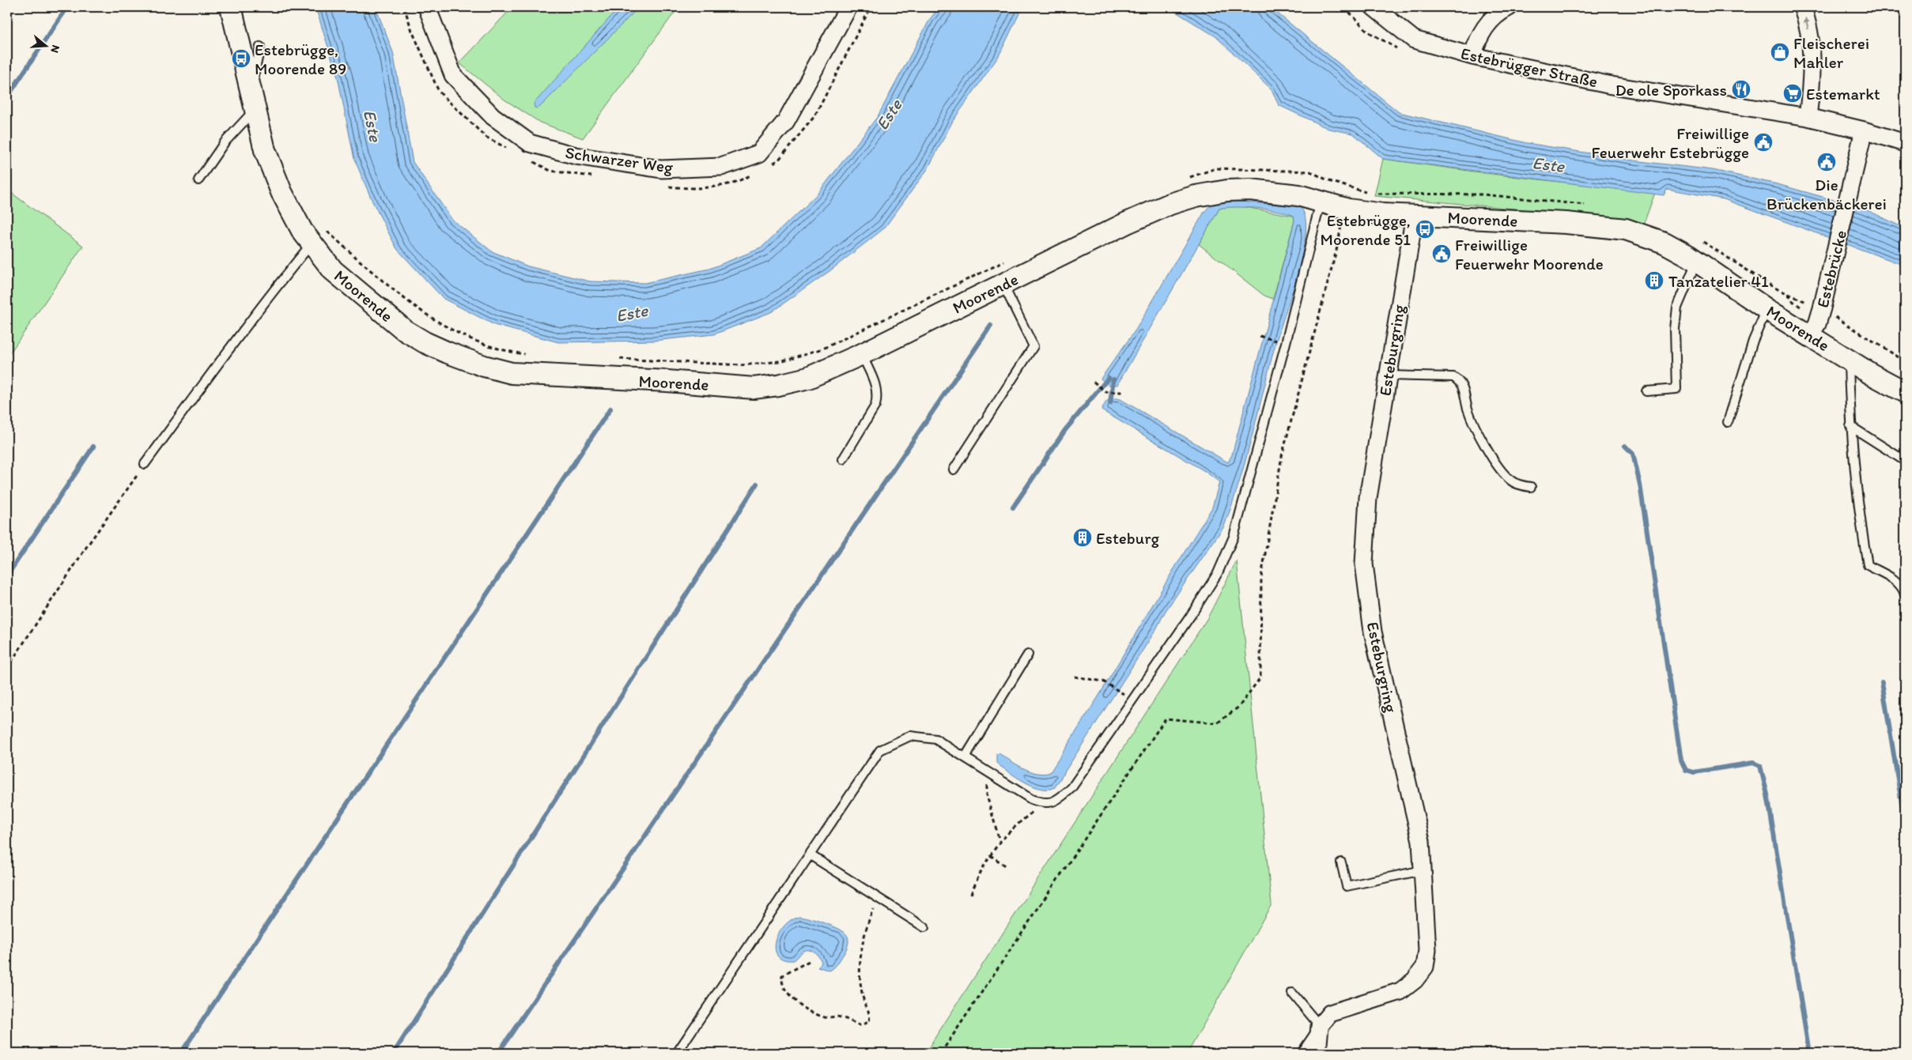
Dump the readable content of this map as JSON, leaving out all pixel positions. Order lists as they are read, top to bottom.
{
  "streets": {
    "street": [
      "Estebrügger Straße",
      "Schwarzer Weg",
      "Moorende",
      "Estebrücke",
      "Esteburgring"
    ]
  },
  "crossings": [
    ["Estebrügger Straße", "Estebrücke"],
    ["Moorende", "Estebrücke"],
    ["Moorende", "Esteburgring"]
  ],
  "water": ["Este"],
  "places": {
    "shop": ["Fleischerei Mahler"],
    "bus stop": ["Estebrügge, Moorende 89", "Estebrügge, Moorende 51"],
    "restaurant": ["De ole Sporkass"],
    "supermarket": ["Estemarkt"],
    "public building": ["Freiwillige Feuerwehr Estebrügge", "Die Brückenbäckerei", "Freiwillige Feuerwehr Moorende"],
    "building": ["Tanzatelier 41", "Esteburg"]
  },
  "north": "right"
}
